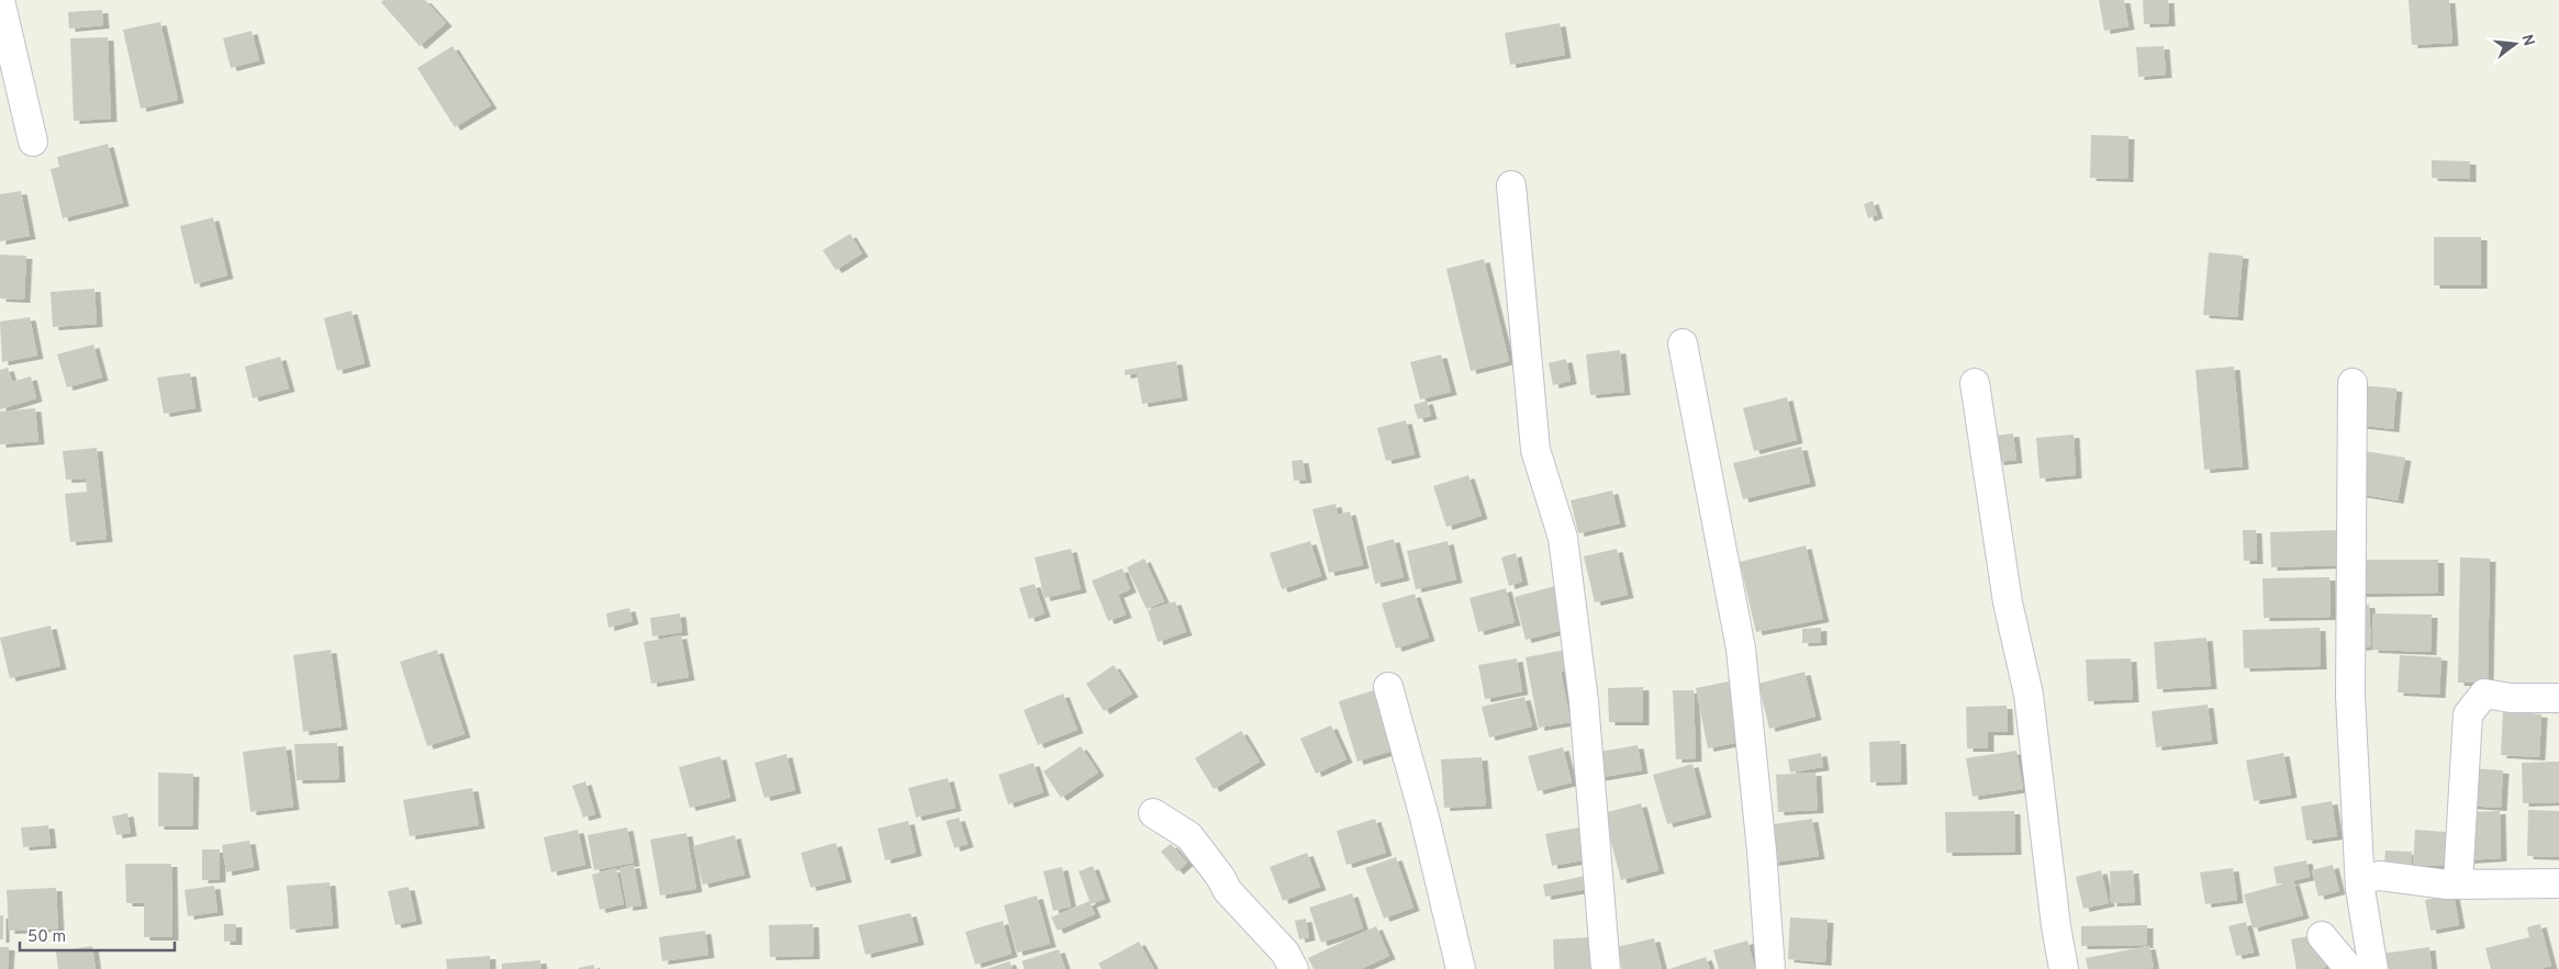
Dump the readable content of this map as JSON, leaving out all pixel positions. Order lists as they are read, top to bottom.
{
  "scale_bar": "50 m",
  "north": "right"
}
